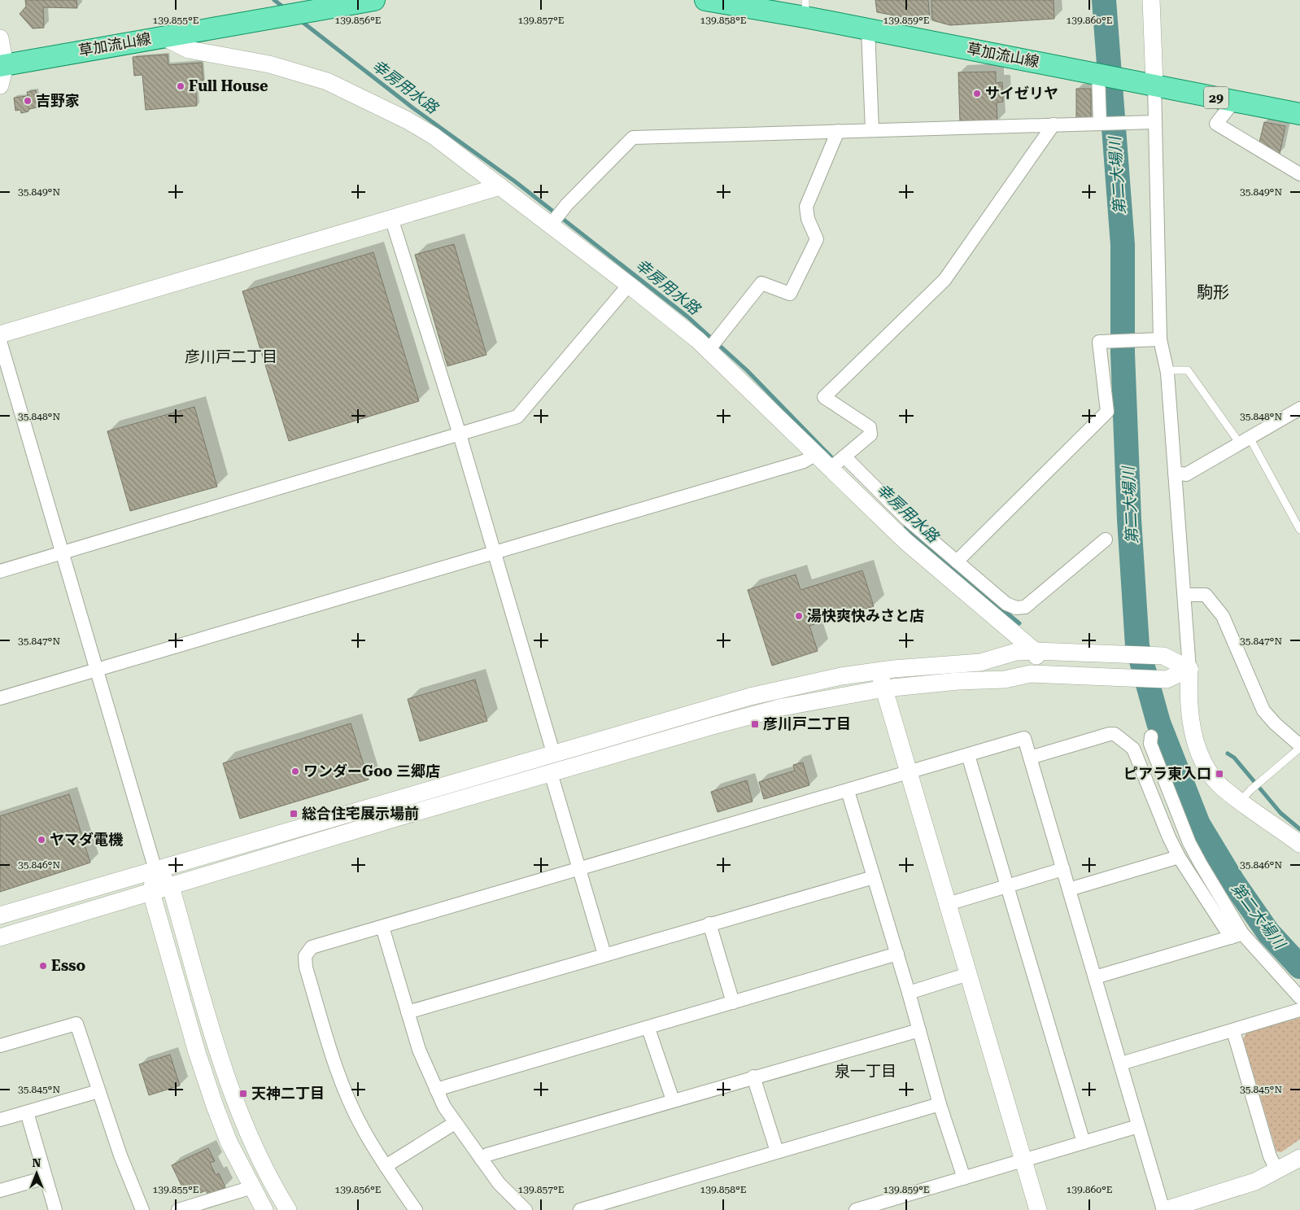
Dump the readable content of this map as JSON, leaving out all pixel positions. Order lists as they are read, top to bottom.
{
  "streets": {
    "main road": ["草加流山線", "29"]
  },
  "districts": ["駒形", "彦川戸二丁目", "泉一丁目"],
  "water": ["幸房用水路", "第二大場川"],
  "places": {
    "other": [
      "Full House",
      "サイゼリヤ",
      "吉野家",
      "湯快爽快みさと店",
      "ワンダーGoo 三郷店",
      "ヤマダ電機",
      "Esso"
    ],
    "transit": [
      "彦川戸二丁目",
      "ピアラ東入口",
      "総合住宅展示場前",
      "天神二丁目"
    ]
  },
  "north": "top",
  "coordinates": [
    "139.855°E",
    "139.856°E",
    "139.857°E",
    "139.858°E",
    "139.859°E",
    "139.860°E",
    "35.849°N",
    "35.848°N",
    "35.847°N",
    "35.846°N",
    "35.845°N"
  ]
}
